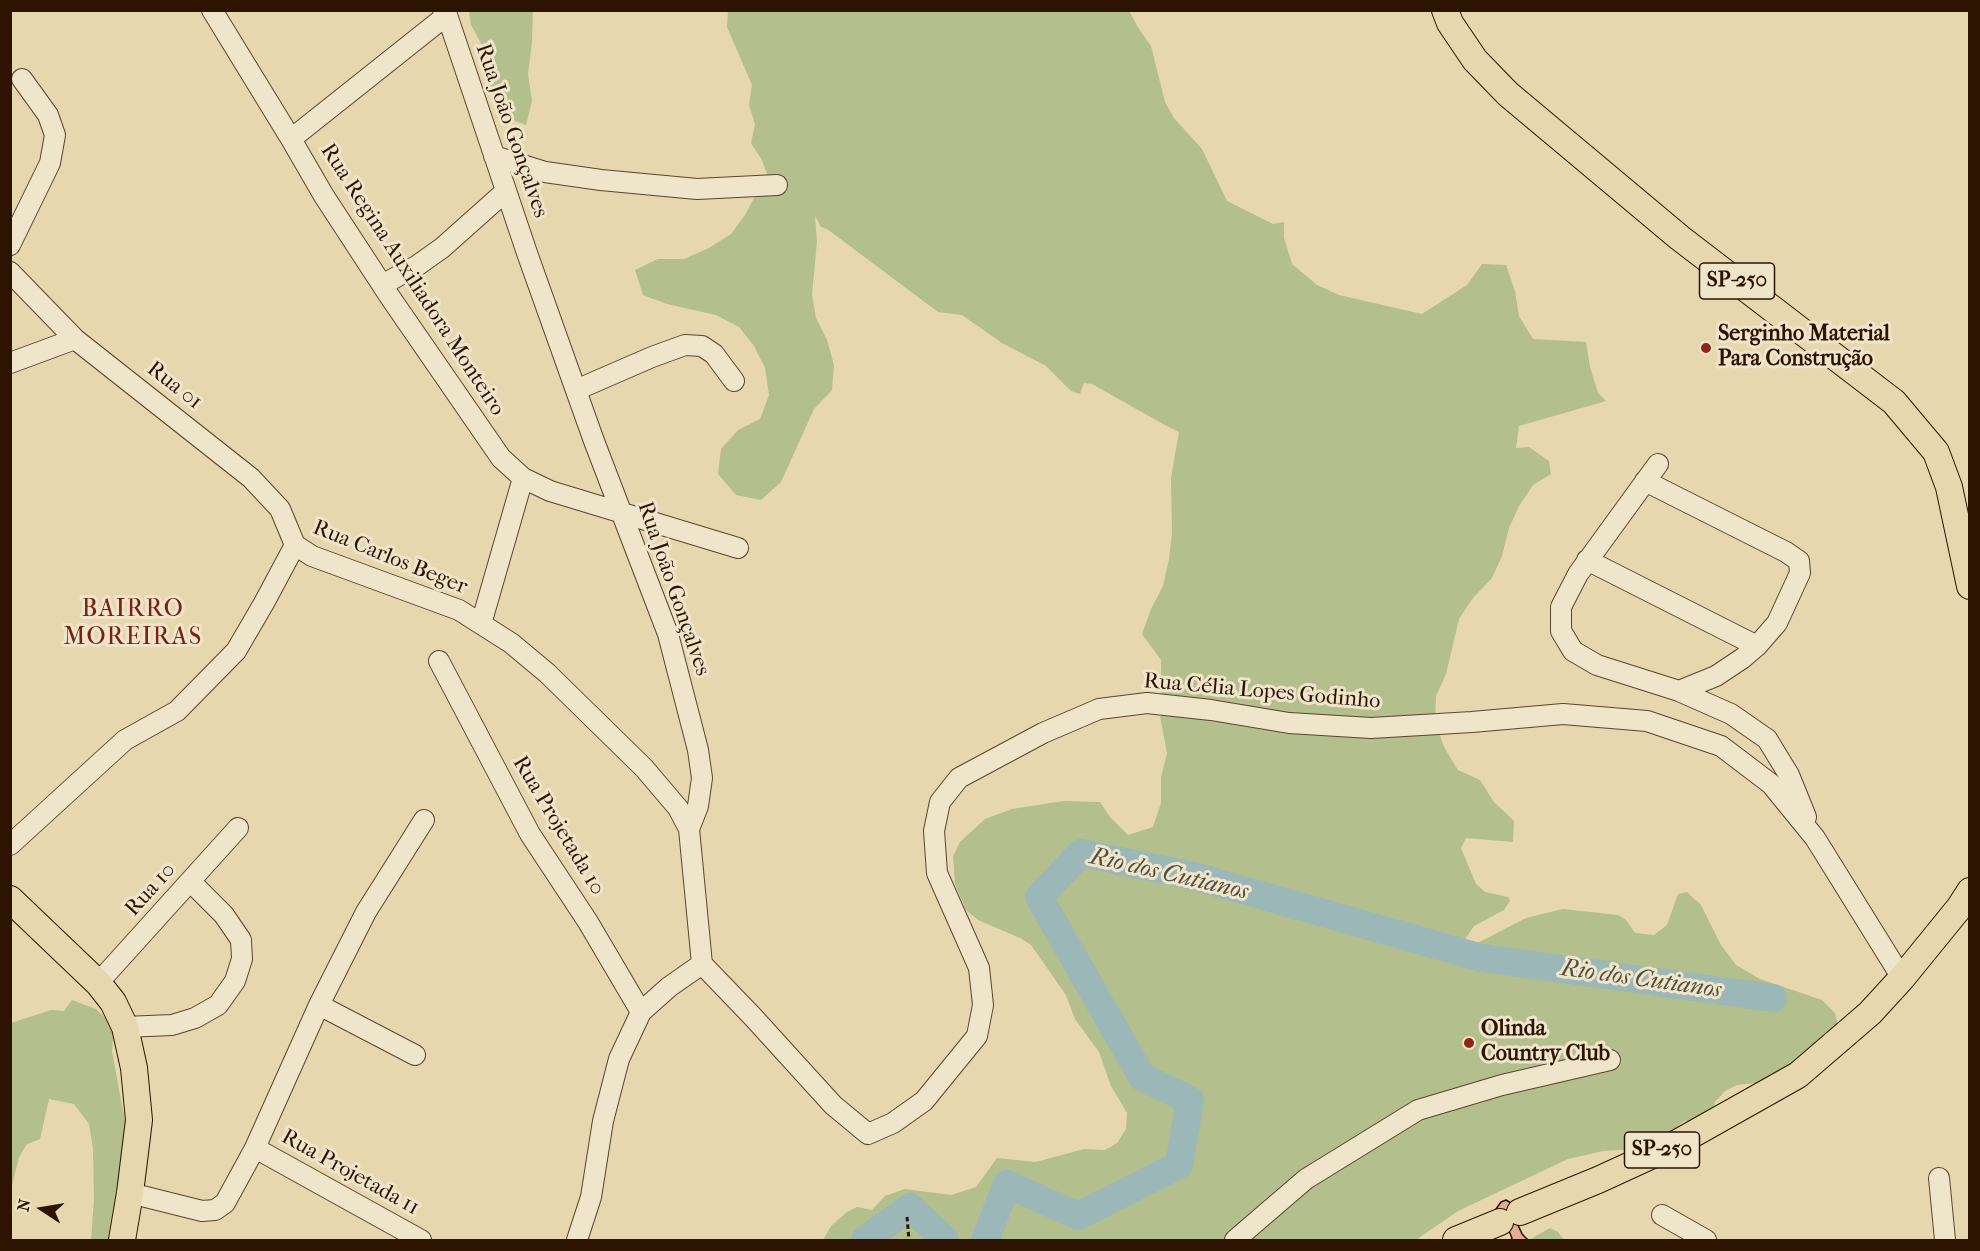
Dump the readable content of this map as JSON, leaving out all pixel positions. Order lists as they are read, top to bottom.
{
  "streets": {
    "main road": ["SP-250"],
    "street": [
      "Rua João Gonçalves",
      "Rua Regina Auxiliadora Monteiro",
      "Rua 01",
      "Rua Carlos Beger",
      "Rua Célia Lopes Godinho",
      "Rua Projetada 10",
      "Rua 10",
      "Rua Projetada 11"
    ]
  },
  "crossings": [
    ["Rua João Gonçalves", "Rua Regina Auxiliadora Monteiro"],
    ["Rua João Gonçalves", "Rua Carlos Beger"],
    ["Rua João Gonçalves", "Rua Célia Lopes Godinho"],
    ["SP-250", "Rua Célia Lopes Godinho"],
    ["Rua 01", "Rua Carlos Beger"]
  ],
  "districts": ["BAIRRO MOREIRAS"],
  "water": ["Rio dos Cutianos"],
  "places": ["Serginho Material Para Construção", "Olinda Country Club"],
  "north": "left"
}
